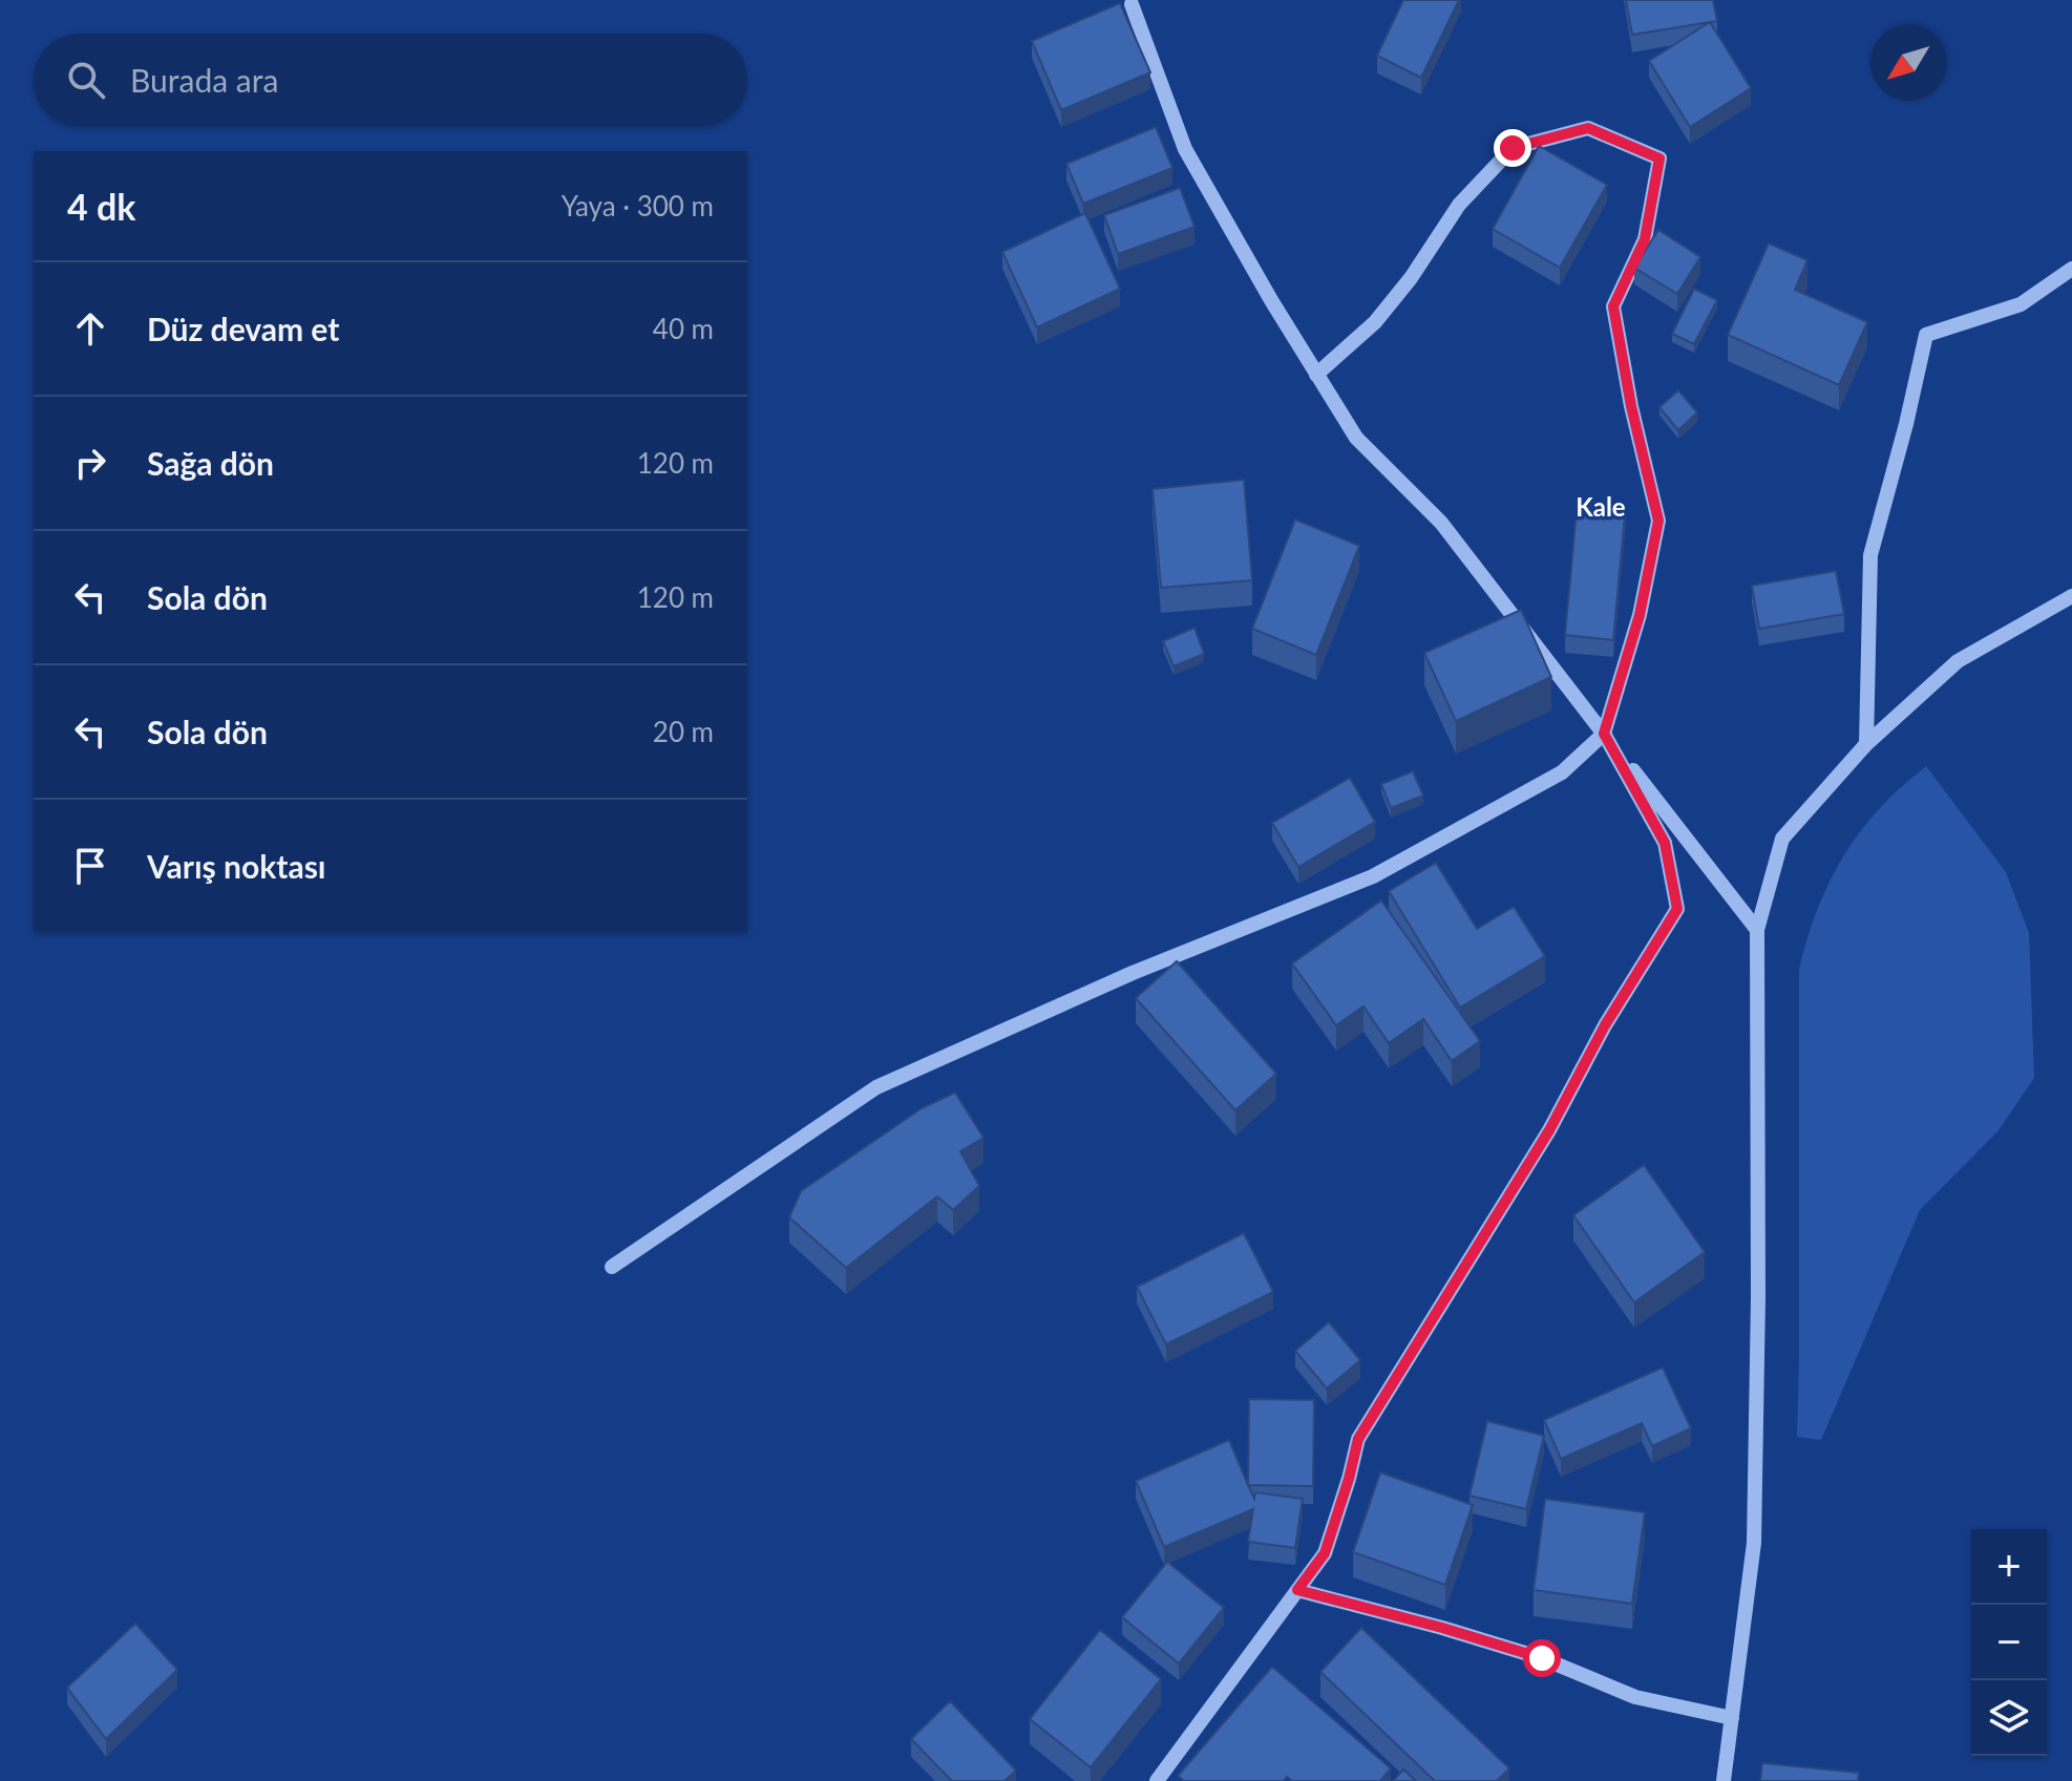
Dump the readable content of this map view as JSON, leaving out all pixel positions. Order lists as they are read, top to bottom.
{
  "districts": ["Kale"],
  "north": "bottom left",
  "page": {
    "search": "Burada ara",
    "heading": ["4 dk", "Yaya · 300 m"],
    "list": [
      ["Düz devam et", "40 m"],
      ["Sağa dön", "120 m"],
      ["Sola dön", "120 m"],
      ["Sola dön", "20 m"],
      "Varış noktası"
    ],
    "map_buttons": ["+", "−"]
  }
}
